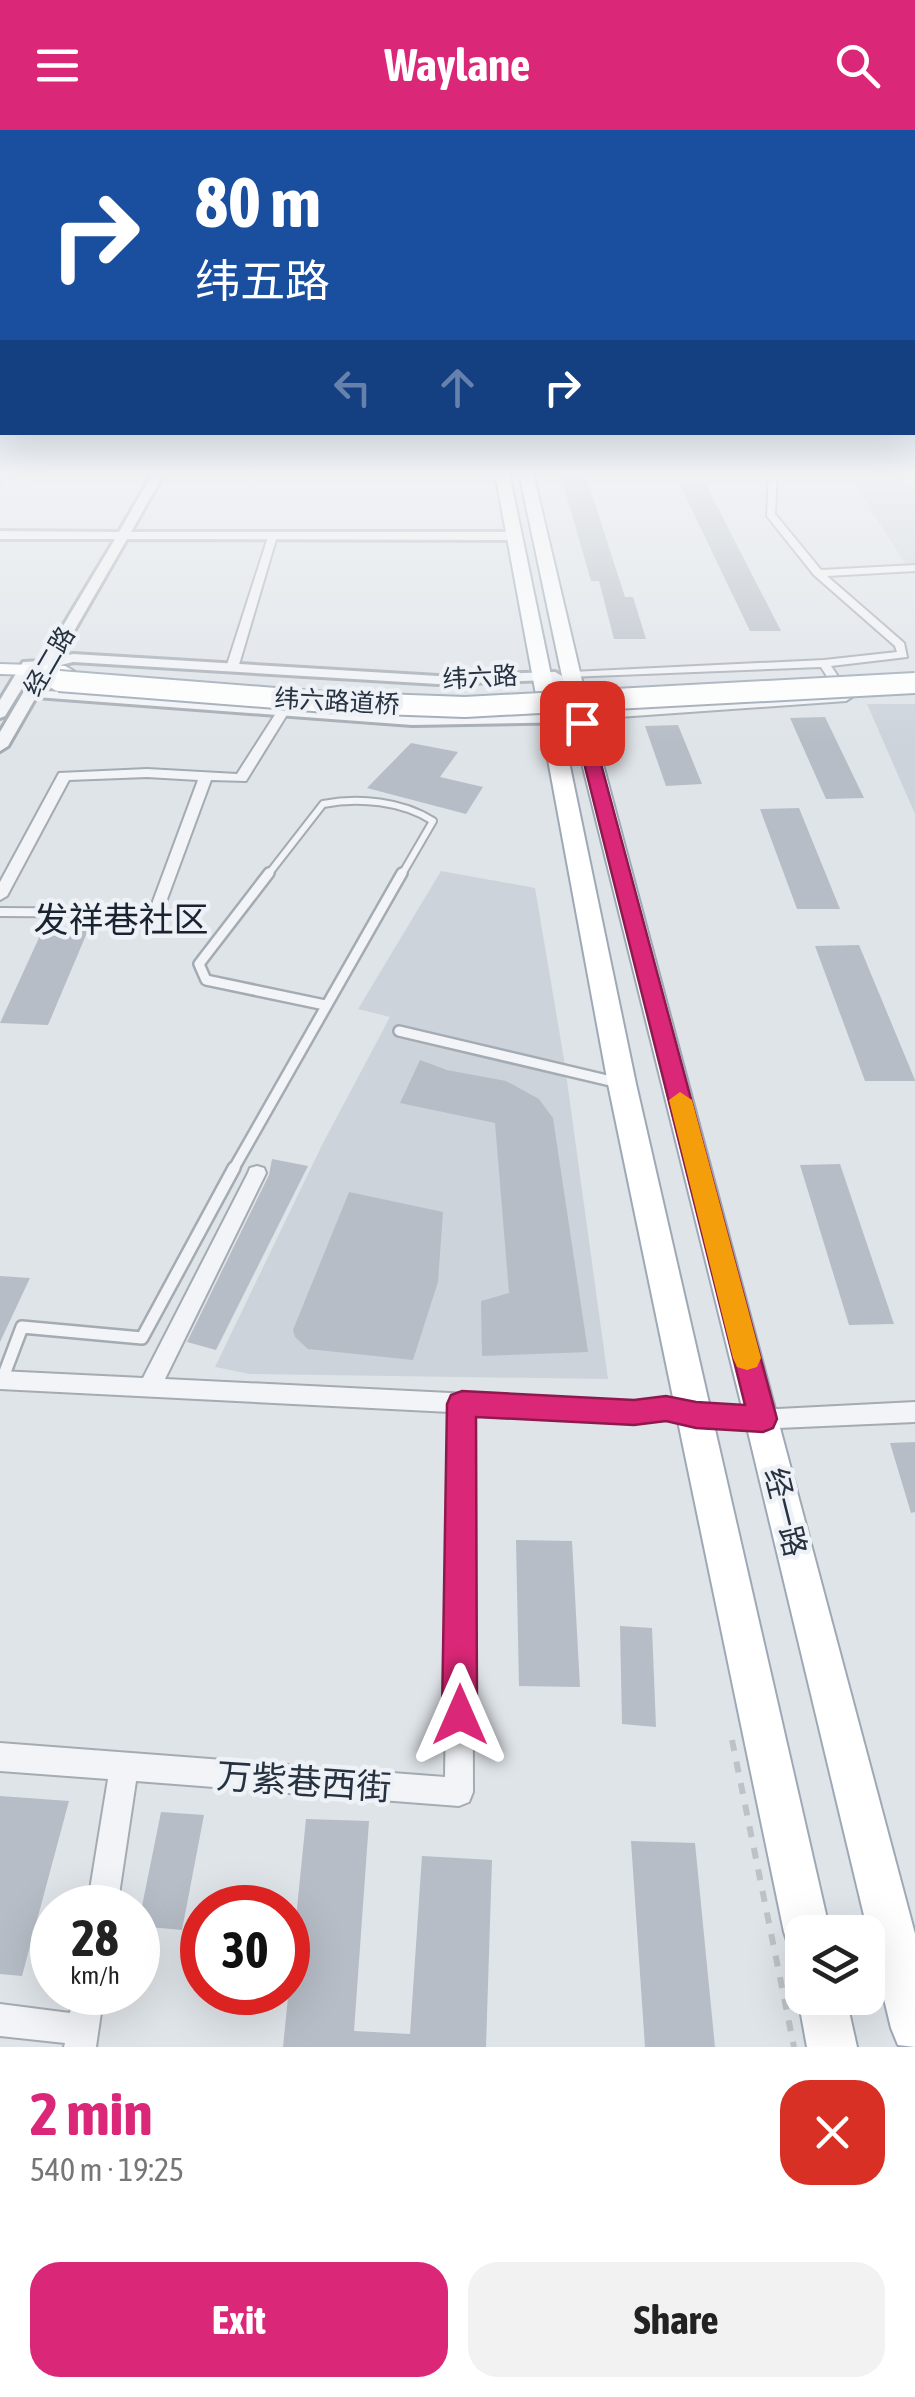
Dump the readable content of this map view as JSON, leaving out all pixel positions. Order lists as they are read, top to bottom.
{
  "streets": {
    "main road": ["纬六路", "纬六路道桥", "经一路"],
    "street": ["经二路", "万紫巷西街"]
  },
  "crossings": [
    ["经二路", "纬六路"],
    ["经二路", "纬六路道桥"],
    ["纬六路", "纬六路道桥"],
    ["纬六路", "经一路"]
  ],
  "districts": ["发祥巷社区"],
  "page": {
    "header": "Waylane",
    "turn": ["80 m", "纬五路"],
    "speed": "28 km/h",
    "limit": "30",
    "heading": ["2 min", "540 m · 19:25"],
    "buttons": ["Exit", "Share"]
  }
}
